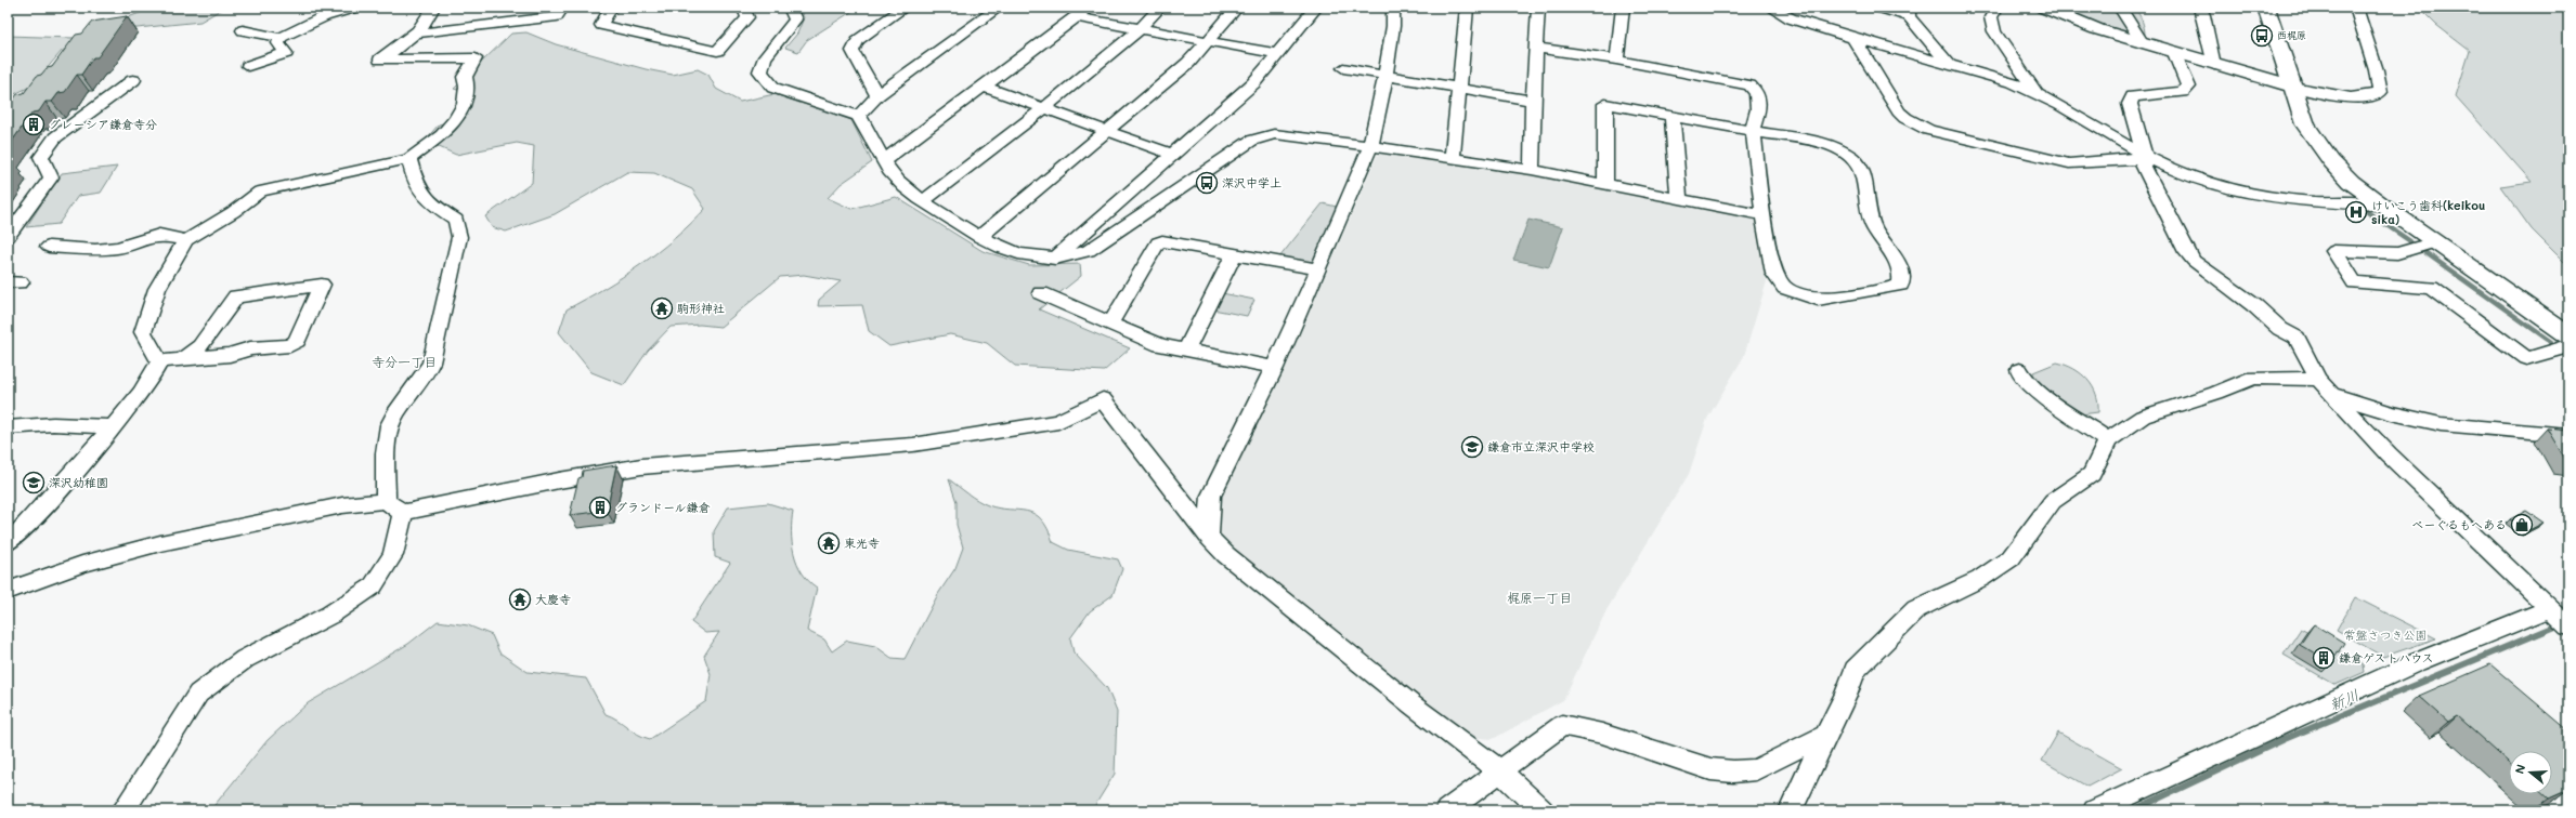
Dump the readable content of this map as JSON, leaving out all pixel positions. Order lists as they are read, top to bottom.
{
  "districts": ["寺分一丁目", "梶原一丁目"],
  "water": ["新川"],
  "parks": ["常盤さつき公園"],
  "places": {
    "bus stop": ["西梶原", "深沢中学上"],
    "building": ["グレーシア鎌倉寺分", "グランドール鎌倉", "鎌倉ゲストハウス"],
    "hospital": ["けいこう歯科(keikou sika)"],
    "temple": ["駒形神社", "東光寺", "大慶寺"],
    "school or university": ["鎌倉市立深沢中学校", "深沢幼稚園"],
    "shop": ["べーぐるもへある"]
  },
  "north": "left"
}
